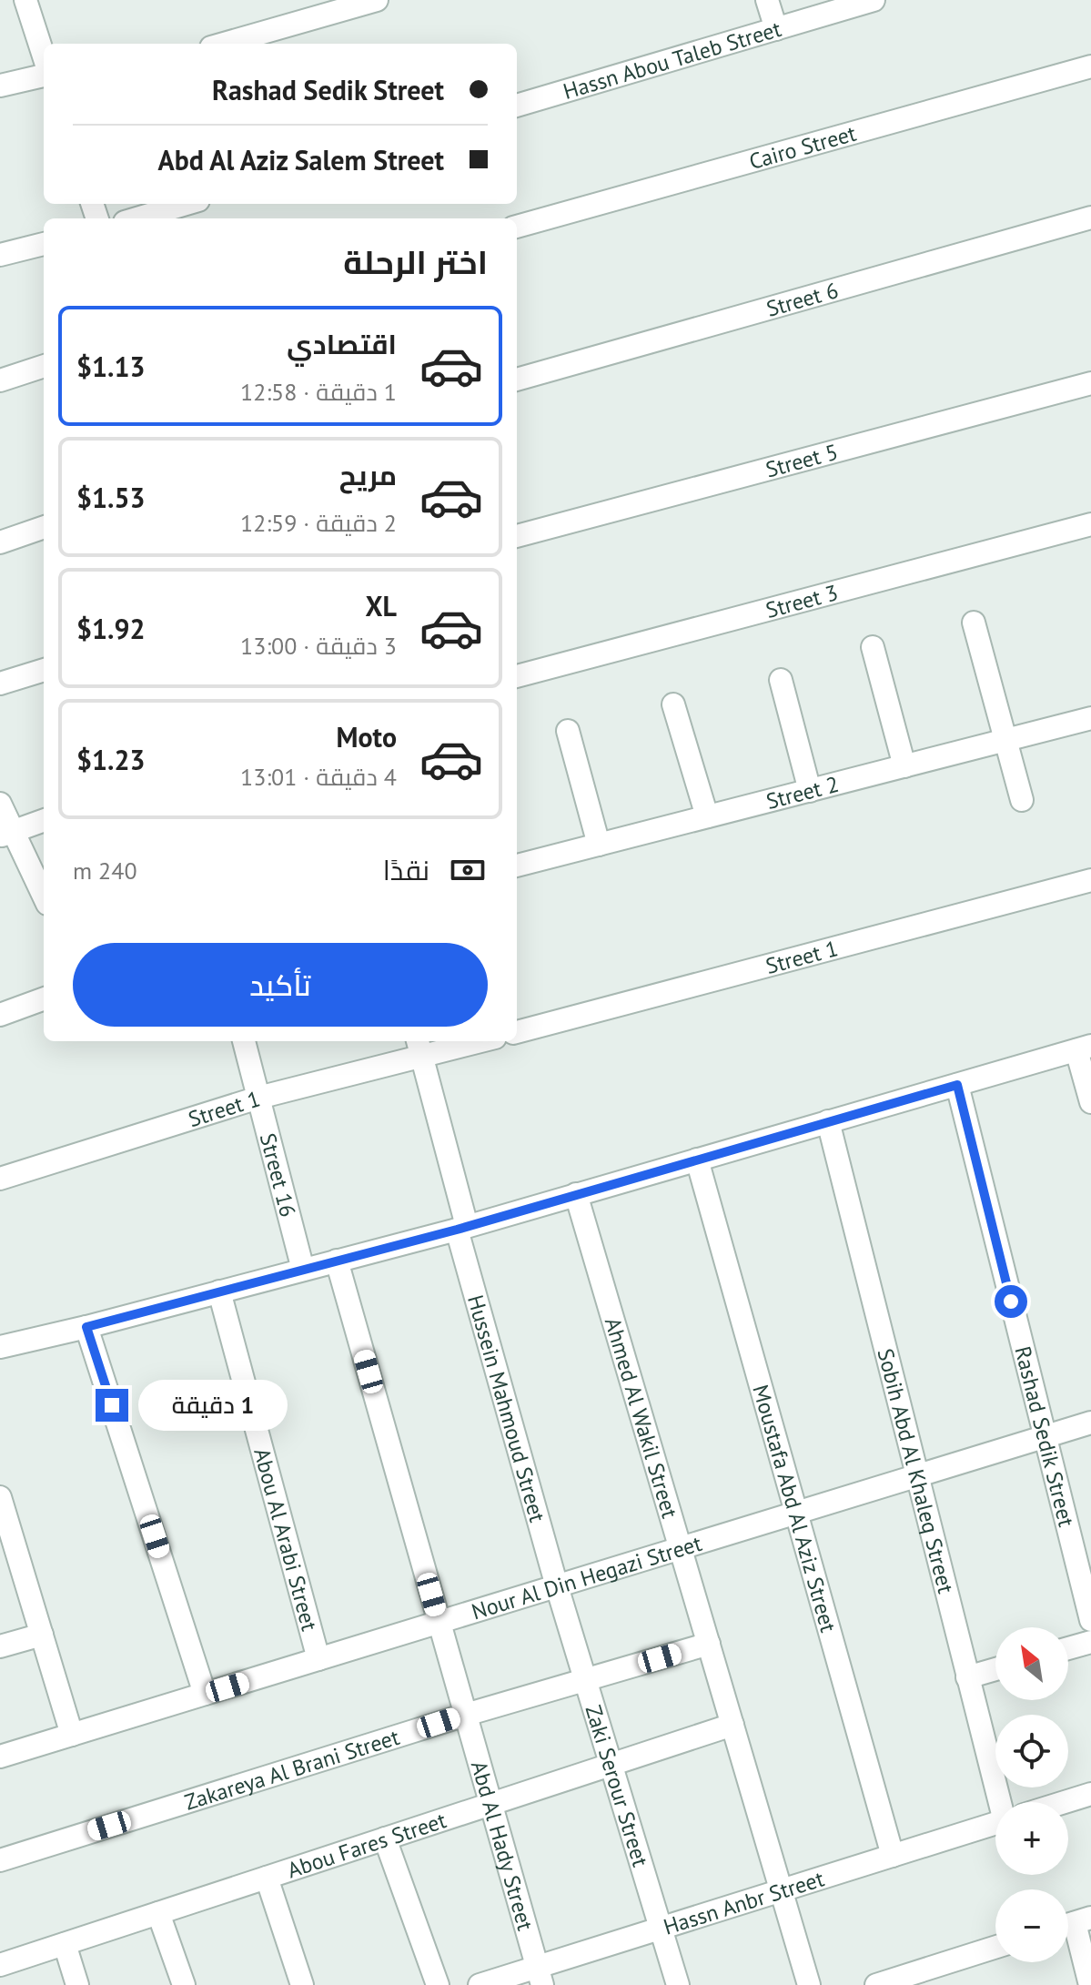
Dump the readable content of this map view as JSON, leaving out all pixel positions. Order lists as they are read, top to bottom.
{
  "streets": {
    "street": [
      "Hassn Abou Taleb Street",
      "Cairo Street",
      "Street 6",
      "Street 5",
      "Street 3",
      "Street 2",
      "Street 1",
      "Street 16",
      "Hussein Mahmoud Street",
      "Ahmed Al Wakil Street",
      "Rashad Sedik Street",
      "Sobih Abd Al Khaleq Street",
      "Moustafa Abd Al Aziz Street",
      "Abou Al Arabi Street",
      "Nour Al Din Hegazi Street",
      "Zakareya Al Brani Street",
      "Zaki Serour Street",
      "Abou Fares Street",
      "Abd Al Hady Street",
      "Hassn Anbr Street"
    ]
  },
  "crossings": [
    ["Street 1", "Street 16"],
    ["Street 1", "Hussein Mahmoud Street"],
    ["Hussein Mahmoud Street", "Nour Al Din Hegazi Street"],
    ["Hussein Mahmoud Street", "Zaki Serour Street"],
    ["Ahmed Al Wakil Street", "Nour Al Din Hegazi Street"],
    ["Ahmed Al Wakil Street", "Zakareya Al Brani Street"],
    ["Ahmed Al Wakil Street", "Abou Fares Street"],
    ["Ahmed Al Wakil Street", "Hassn Anbr Street"],
    ["Rashad Sedik Street", "Nour Al Din Hegazi Street"],
    ["Sobih Abd Al Khaleq Street", "Nour Al Din Hegazi Street"],
    ["Moustafa Abd Al Aziz Street", "Nour Al Din Hegazi Street"],
    ["Moustafa Abd Al Aziz Street", "Hassn Anbr Street"],
    ["Abou Al Arabi Street", "Nour Al Din Hegazi Street"],
    ["Nour Al Din Hegazi Street", "Zaki Serour Street"],
    ["Nour Al Din Hegazi Street", "Abd Al Hady Street"],
    ["Zakareya Al Brani Street", "Zaki Serour Street"],
    ["Zakareya Al Brani Street", "Abd Al Hady Street"],
    ["Zaki Serour Street", "Abou Fares Street"],
    ["Zaki Serour Street", "Hassn Anbr Street"],
    ["Abou Fares Street", "Abd Al Hady Street"],
    ["Abd Al Hady Street", "Hassn Anbr Street"]
  ],
  "north": "top left",
  "page": {
    "banner": ["Rashad Sedik Street", "Abd Al Aziz Salem Street"],
    "heading": "اختر الرحلة",
    "list": [
      {
        "name": "اقتصادي",
        "note": "1 دقيقة · 12:58",
        "value": "$1.13"
      },
      {
        "name": "مريح",
        "note": "2 دقيقة · 12:59",
        "value": "$1.53"
      },
      {
        "name": "XL",
        "note": "3 دقيقة · 13:00",
        "value": "$1.92"
      },
      {
        "name": "Moto",
        "note": "4 دقيقة · 13:01",
        "value": "$1.23"
      }
    ],
    "pay": ["نقدًا", "240 m"],
    "buttons": "تأكيد",
    "bubble": "1 دقيقة",
    "map_buttons": ["+", "−"]
  }
}
